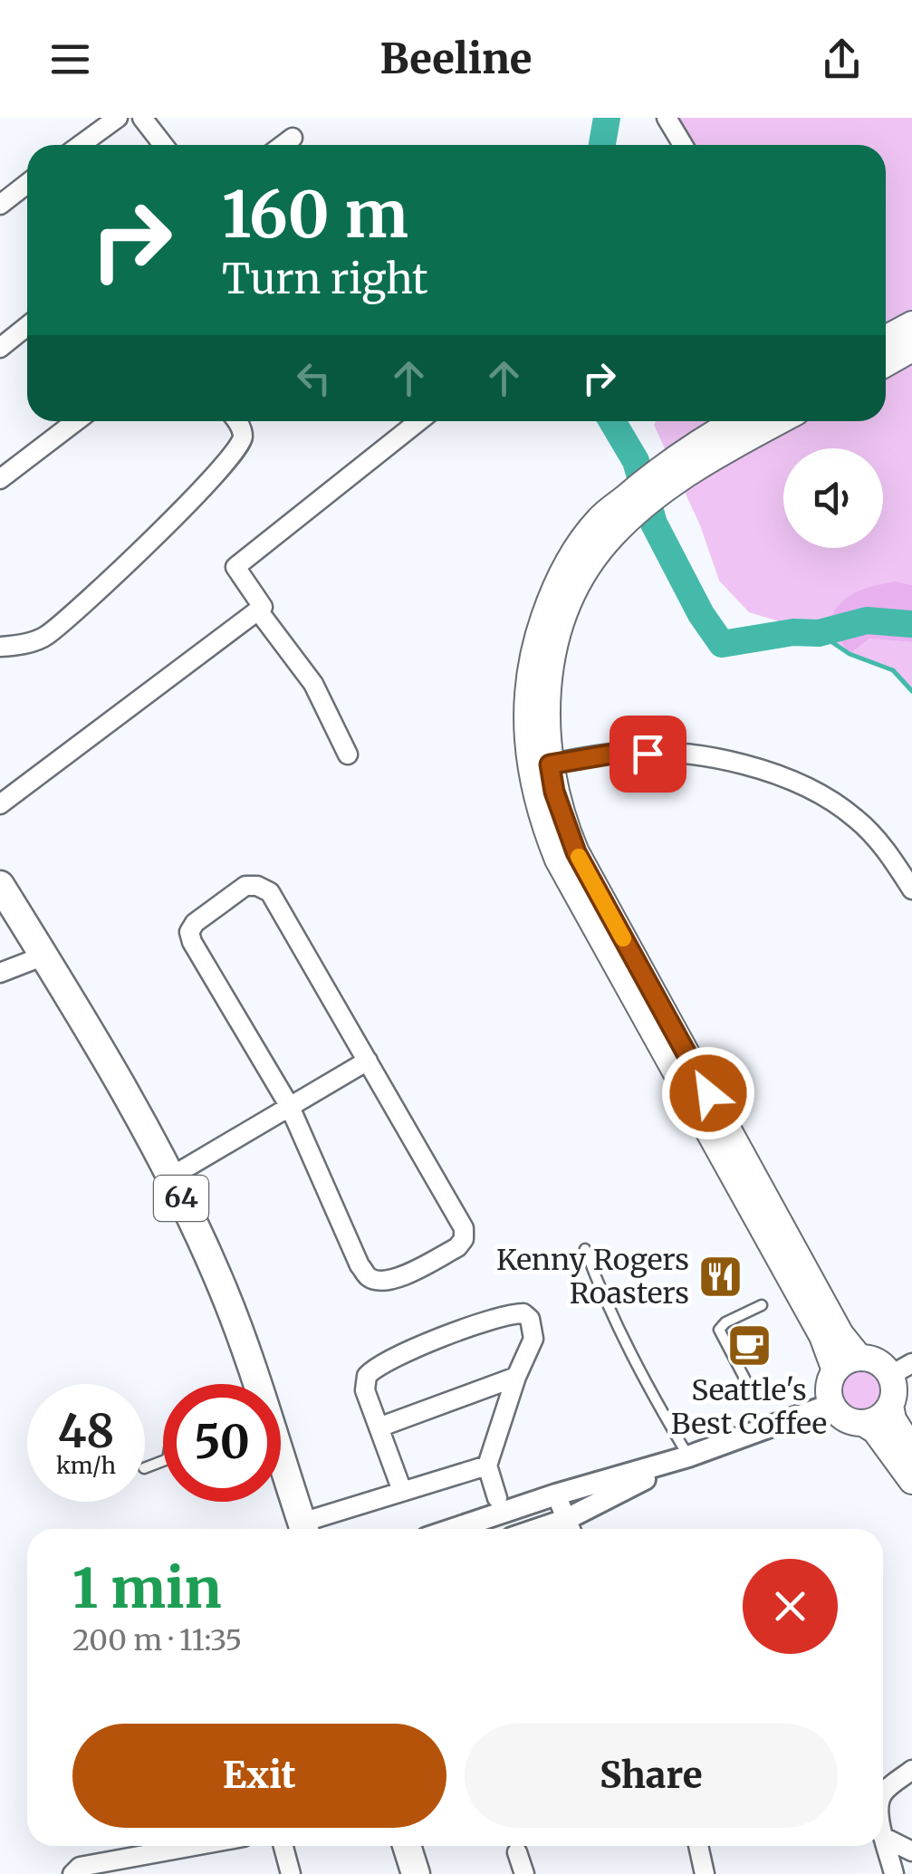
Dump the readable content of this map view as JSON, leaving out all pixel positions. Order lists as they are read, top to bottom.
{
  "streets": {
    "main road": ["64"]
  },
  "places": {
    "restaurant": ["Kenny Rogers Roasters"],
    "cafe": ["Seattle's Best Coffee"]
  },
  "page": {
    "header": "Beeline",
    "turn": ["160 m", "Turn right"],
    "speed": "48 km/h",
    "limit": "50",
    "heading": ["1 min", "200 m · 11:35"],
    "buttons": ["Exit", "Share"]
  }
}
